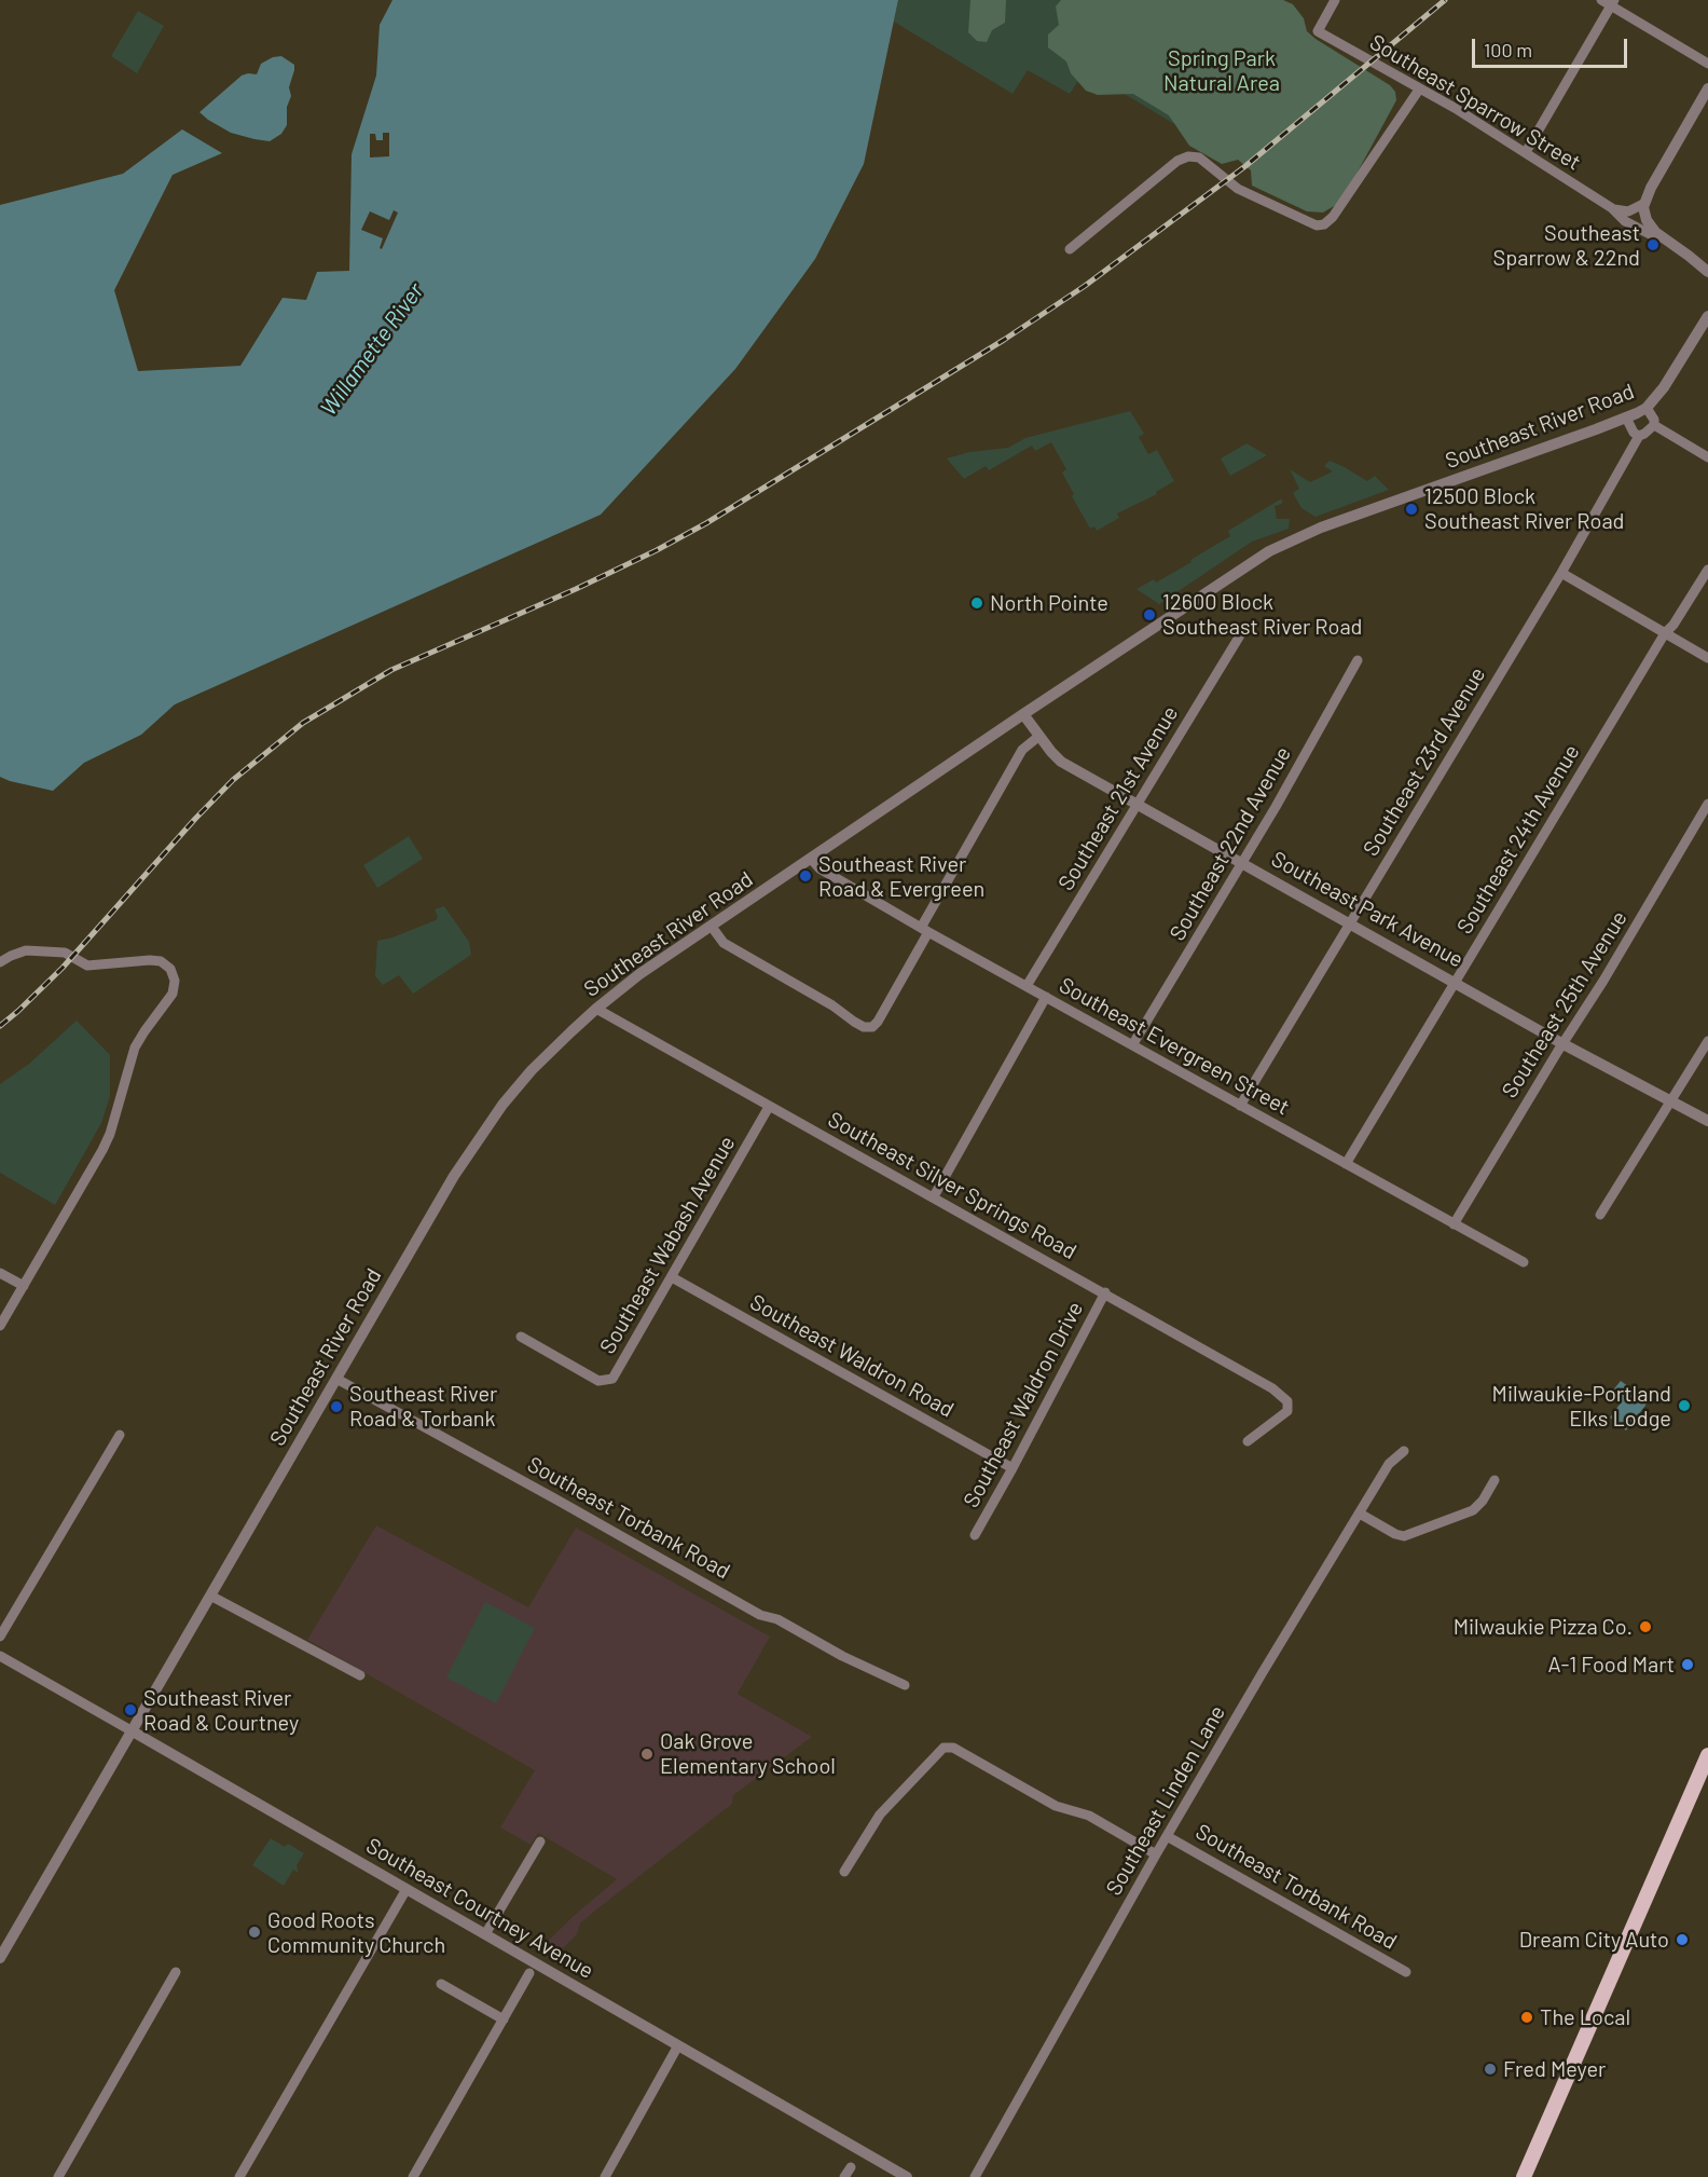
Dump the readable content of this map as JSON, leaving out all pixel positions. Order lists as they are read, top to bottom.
{
  "streets": {
    "street": [
      "Southeast Sparrow Street",
      "Southeast River Road",
      "Southeast 23rd Avenue",
      "Southeast 21st Avenue",
      "Southeast 24th Avenue",
      "Southeast 22nd Avenue",
      "Southeast Park Avenue",
      "Southeast 25th Avenue",
      "Southeast Evergreen Street",
      "Southeast Silver Springs Road",
      "Southeast Wabash Avenue",
      "Southeast Waldron Road",
      "Southeast Waldron Drive",
      "Southeast Torbank Road",
      "Southeast Linden Lane",
      "Southeast Courtney Avenue"
    ]
  },
  "crossings": [
    ["Southeast River Road", "Southeast Park Avenue"],
    ["Southeast River Road", "Southeast Evergreen Street"],
    ["Southeast River Road", "Southeast Silver Springs Road"],
    ["Southeast River Road", "Southeast Torbank Road"],
    ["Southeast River Road", "Southeast Courtney Avenue"],
    ["Southeast 23rd Avenue", "Southeast Park Avenue"],
    ["Southeast 23rd Avenue", "Southeast Evergreen Street"],
    ["Southeast 21st Avenue", "Southeast Park Avenue"],
    ["Southeast 21st Avenue", "Southeast Evergreen Street"],
    ["Southeast 24th Avenue", "Southeast Park Avenue"],
    ["Southeast 24th Avenue", "Southeast Evergreen Street"],
    ["Southeast 22nd Avenue", "Southeast Park Avenue"],
    ["Southeast 22nd Avenue", "Southeast Evergreen Street"],
    ["Southeast Park Avenue", "Southeast 25th Avenue"],
    ["Southeast 25th Avenue", "Southeast Evergreen Street"],
    ["Southeast Silver Springs Road", "Southeast Wabash Avenue"],
    ["Southeast Silver Springs Road", "Southeast Waldron Drive"],
    ["Southeast Wabash Avenue", "Southeast Waldron Road"],
    ["Southeast Waldron Road", "Southeast Waldron Drive"],
    ["Southeast Torbank Road", "Southeast Linden Lane"]
  ],
  "water": ["Willamette River"],
  "parks": ["Spring Park Natural Area"],
  "places": [
    "Southeast Sparrow & 22nd",
    "12500 Block Southeast River Road",
    "North Pointe",
    "12600 Block Southeast River Road",
    "Southeast River Road & Evergreen",
    "Milwaukie-Portland Elks Lodge",
    "Southeast River Road & Torbank",
    "Milwaukie Pizza Co.",
    "A-1 Food Mart",
    "Southeast River Road & Courtney",
    "Oak Grove Elementary School",
    "Good Roots Community Church",
    "Dream City Auto",
    "The Local",
    "Fred Meyer"
  ],
  "scale_bar": "100 m"
}
